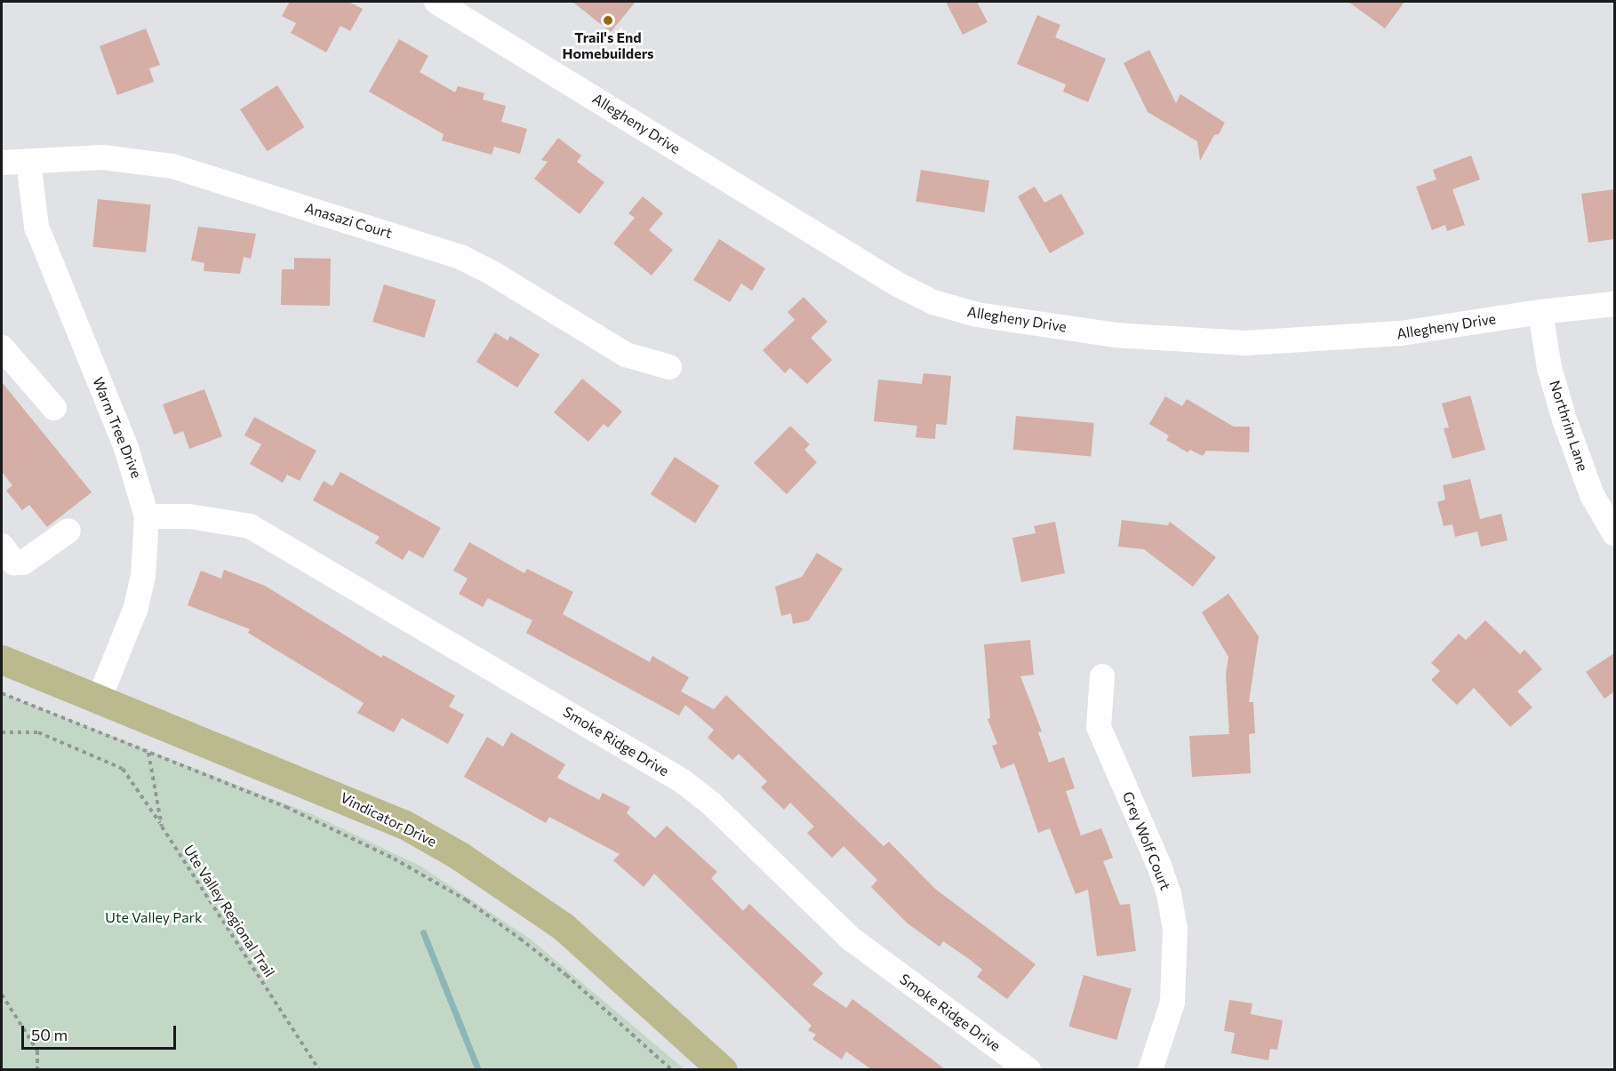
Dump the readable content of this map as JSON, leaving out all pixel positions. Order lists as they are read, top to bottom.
{
  "streets": {
    "main road": ["Vindicator Drive"],
    "street": [
      "Allegheny Drive",
      "Anasazi Court",
      "Northrim Lane",
      "Warm Tree Drive",
      "Smoke Ridge Drive",
      "Grey Wolf Court"
    ],
    "path": ["Ute Valley Regional Trail"]
  },
  "crossings": [
    ["Allegheny Drive", "Northrim Lane"],
    ["Anasazi Court", "Warm Tree Drive"],
    ["Warm Tree Drive", "Smoke Ridge Drive"],
    ["Warm Tree Drive", "Vindicator Drive"]
  ],
  "parks": ["Ute Valley Park"],
  "places": ["Trail's End Homebuilders"],
  "scale_bar": "50 m"
}
